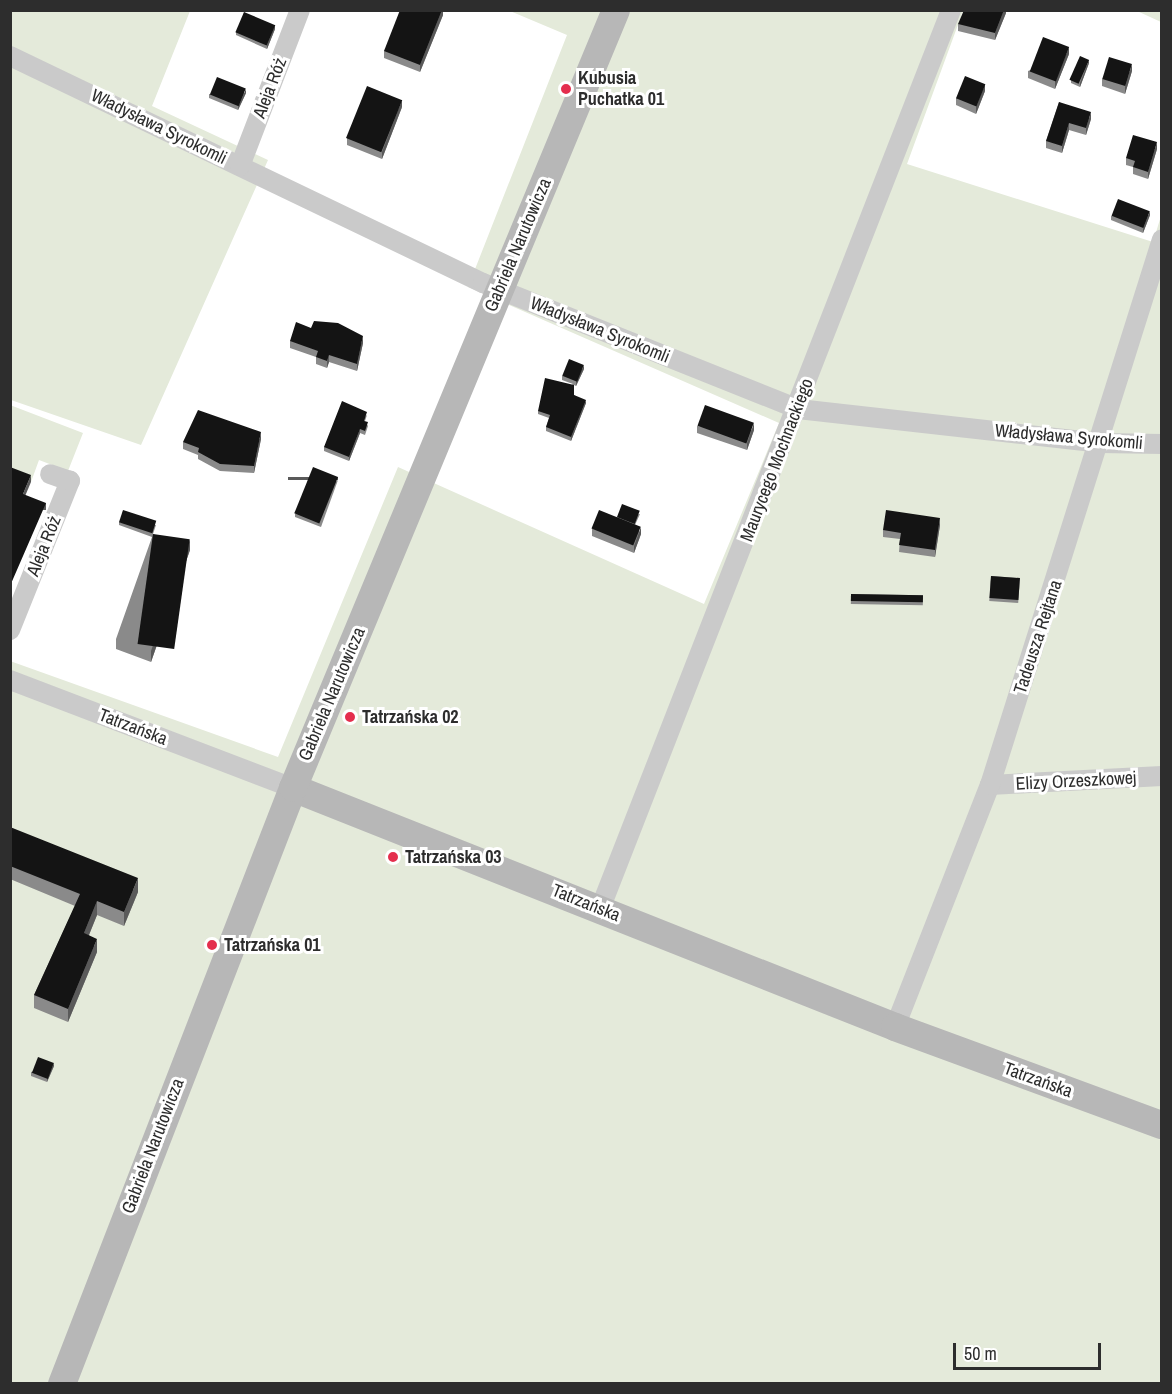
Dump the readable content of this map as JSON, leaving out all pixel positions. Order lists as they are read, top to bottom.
{
  "streets": {
    "street": [
      "Aleja Róż",
      "Władysława Syrokomli",
      "Gabriela Narutowicza",
      "Maurycego Mochnackiego",
      "Tadeusza Rejtana",
      "Tatrzańska",
      "Elizy Orzeszkowej"
    ]
  },
  "crossings": [
    ["Aleja Róż", "Władysława Syrokomli"],
    ["Władysława Syrokomli", "Gabriela Narutowicza"],
    ["Władysława Syrokomli", "Maurycego Mochnackiego"],
    ["Władysława Syrokomli", "Tadeusza Rejtana"],
    ["Gabriela Narutowicza", "Tatrzańska"],
    ["Maurycego Mochnackiego", "Tatrzańska"],
    ["Tadeusza Rejtana", "Tatrzańska"],
    ["Tadeusza Rejtana", "Elizy Orzeszkowej"]
  ],
  "places": [
    "Kubusia Puchatka 01",
    "Tatrzańska 02",
    "Tatrzańska 03",
    "Tatrzańska 01"
  ],
  "scale_bar": "50 m"
}
